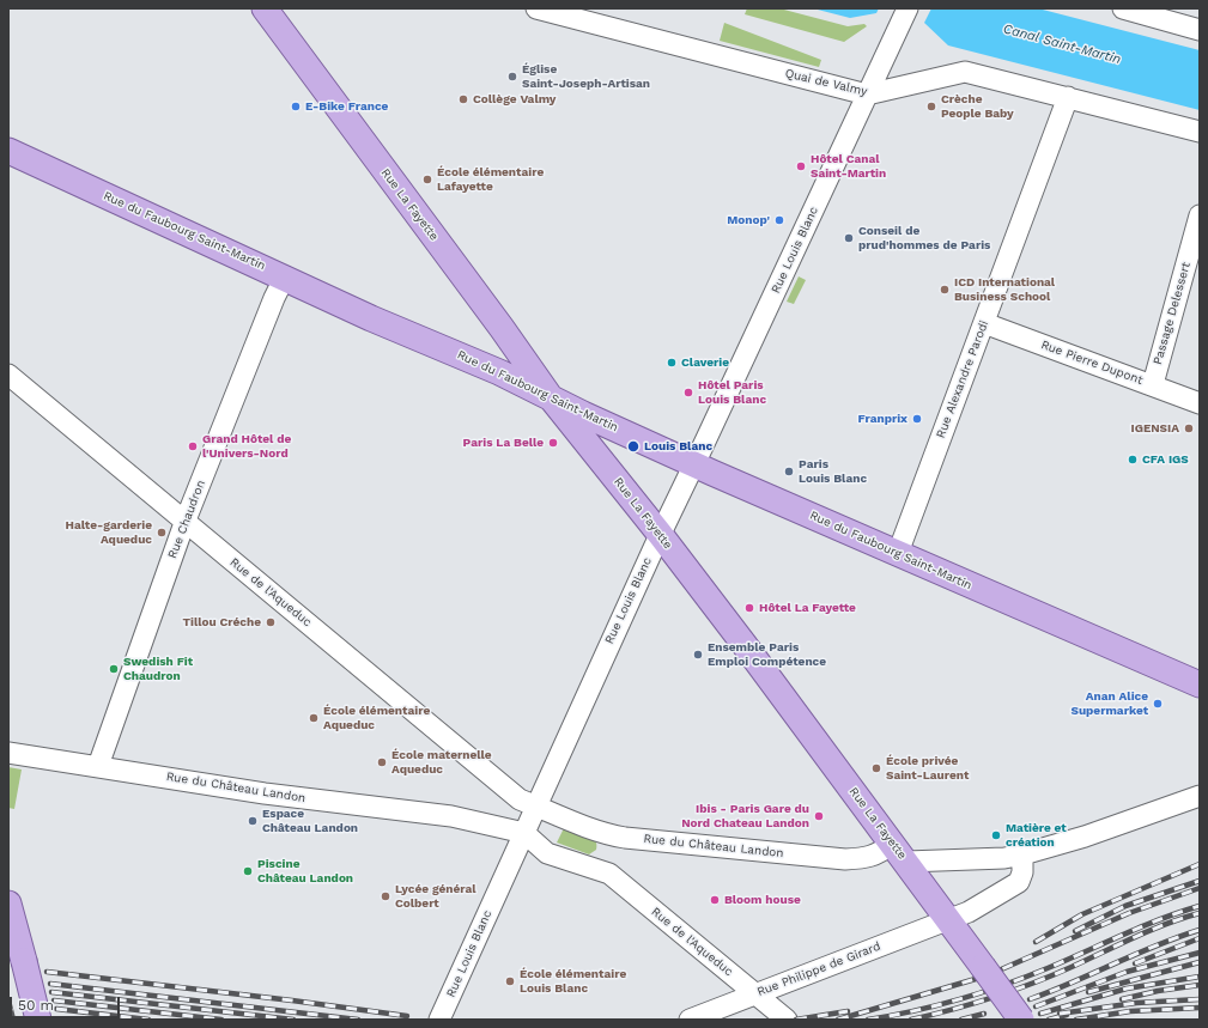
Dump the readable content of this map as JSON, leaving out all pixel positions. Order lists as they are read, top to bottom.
{
  "streets": {
    "main road": ["Rue La Fayette", "Rue du Faubourg Saint-Martin"],
    "street": [
      "Quai de Valmy",
      "Rue Louis Blanc",
      "Passage Delessert",
      "Rue Pierre Dupont",
      "Rue Alexandre Parodi",
      "Rue Chaudron",
      "Rue de l'Aqueduc",
      "Rue du Château Landon",
      "Rue Philippe de Girard"
    ]
  },
  "crossings": [
    ["Quai de Valmy", "Rue Louis Blanc"],
    ["Quai de Valmy", "Rue Alexandre Parodi"],
    ["Rue La Fayette", "Rue du Faubourg Saint-Martin"],
    ["Rue La Fayette", "Rue Louis Blanc"],
    ["Rue La Fayette", "Rue du Château Landon"],
    ["Rue La Fayette", "Rue Philippe de Girard"],
    ["Rue du Faubourg Saint-Martin", "Rue Louis Blanc"],
    ["Rue du Faubourg Saint-Martin", "Rue Alexandre Parodi"],
    ["Rue du Faubourg Saint-Martin", "Rue Chaudron"],
    ["Rue Louis Blanc", "Rue de l'Aqueduc"],
    ["Rue Louis Blanc", "Rue du Château Landon"],
    ["Passage Delessert", "Rue Pierre Dupont"],
    ["Rue Pierre Dupont", "Rue Alexandre Parodi"],
    ["Rue Chaudron", "Rue de l'Aqueduc"],
    ["Rue Chaudron", "Rue du Château Landon"],
    ["Rue de l'Aqueduc", "Rue du Château Landon"],
    ["Rue de l'Aqueduc", "Rue Philippe de Girard"]
  ],
  "water": ["Canal Saint-Martin"],
  "places": [
    "Église Saint-Joseph-Artisan",
    "Collège Valmy",
    "E-Bike France",
    "Crèche People Baby",
    "Hôtel Canal Saint-Martin",
    "École élémentaire Lafayette",
    "Monop'",
    "Conseil de prud'hommes de Paris",
    "ICD International Business School",
    "Claverie",
    "Hôtel Paris Louis Blanc",
    "Franprix",
    "IGENSIA",
    "Paris La Belle",
    "Grand Hôtel de l'Univers-Nord",
    "Louis Blanc",
    "CFA IGS",
    "Paris Louis Blanc",
    "Halte-garderie Aqueduc",
    "Hôtel La Fayette",
    "Tillou Créche",
    "Ensemble Paris Emploi Compétence",
    "Swedish Fit Chaudron",
    "Anan Alice Supermarket",
    "École élémentaire Aqueduc",
    "École maternelle Aqueduc",
    "École privée Saint-Laurent",
    "Ibis - Paris Gare du Nord Chateau Landon",
    "Espace Château Landon",
    "Matière et création",
    "Piscine Château Landon",
    "Lycée général Colbert",
    "Bloom house",
    "École élémentaire Louis Blanc"
  ],
  "scale_bar": "50 m"
}
